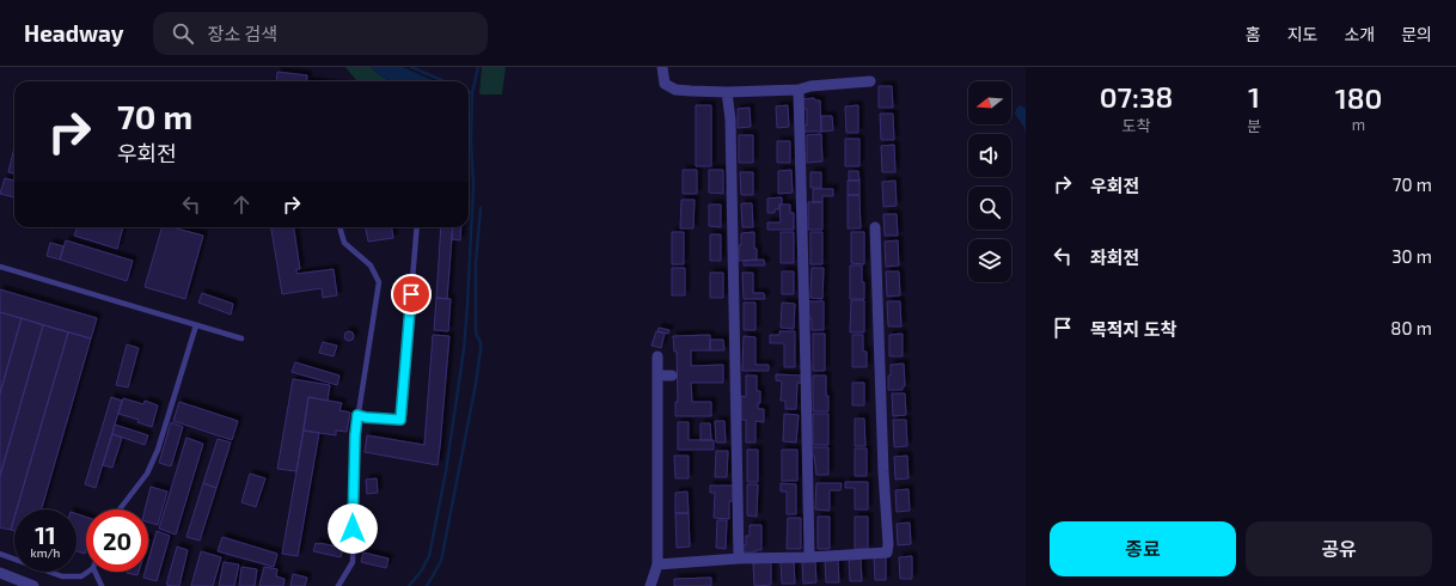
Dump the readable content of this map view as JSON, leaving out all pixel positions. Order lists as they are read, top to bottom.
{
  "north": "left",
  "page": {
    "header": "Headway",
    "search": "장소 검색",
    "nav": [
      "홈",
      "지도",
      "소개",
      "문의"
    ],
    "eta": [
      "07:38",
      "도착",
      "1",
      "분",
      "180",
      "m"
    ],
    "turn": ["70 m", "우회전"],
    "list": [
      {
        "name": "우회전",
        "value": "70 m"
      },
      {
        "name": "좌회전",
        "value": "30 m"
      },
      {
        "name": "목적지 도착",
        "value": "80 m"
      }
    ],
    "speed": "11 km/h",
    "limit": "20",
    "buttons": ["종료", "공유"]
  }
}
